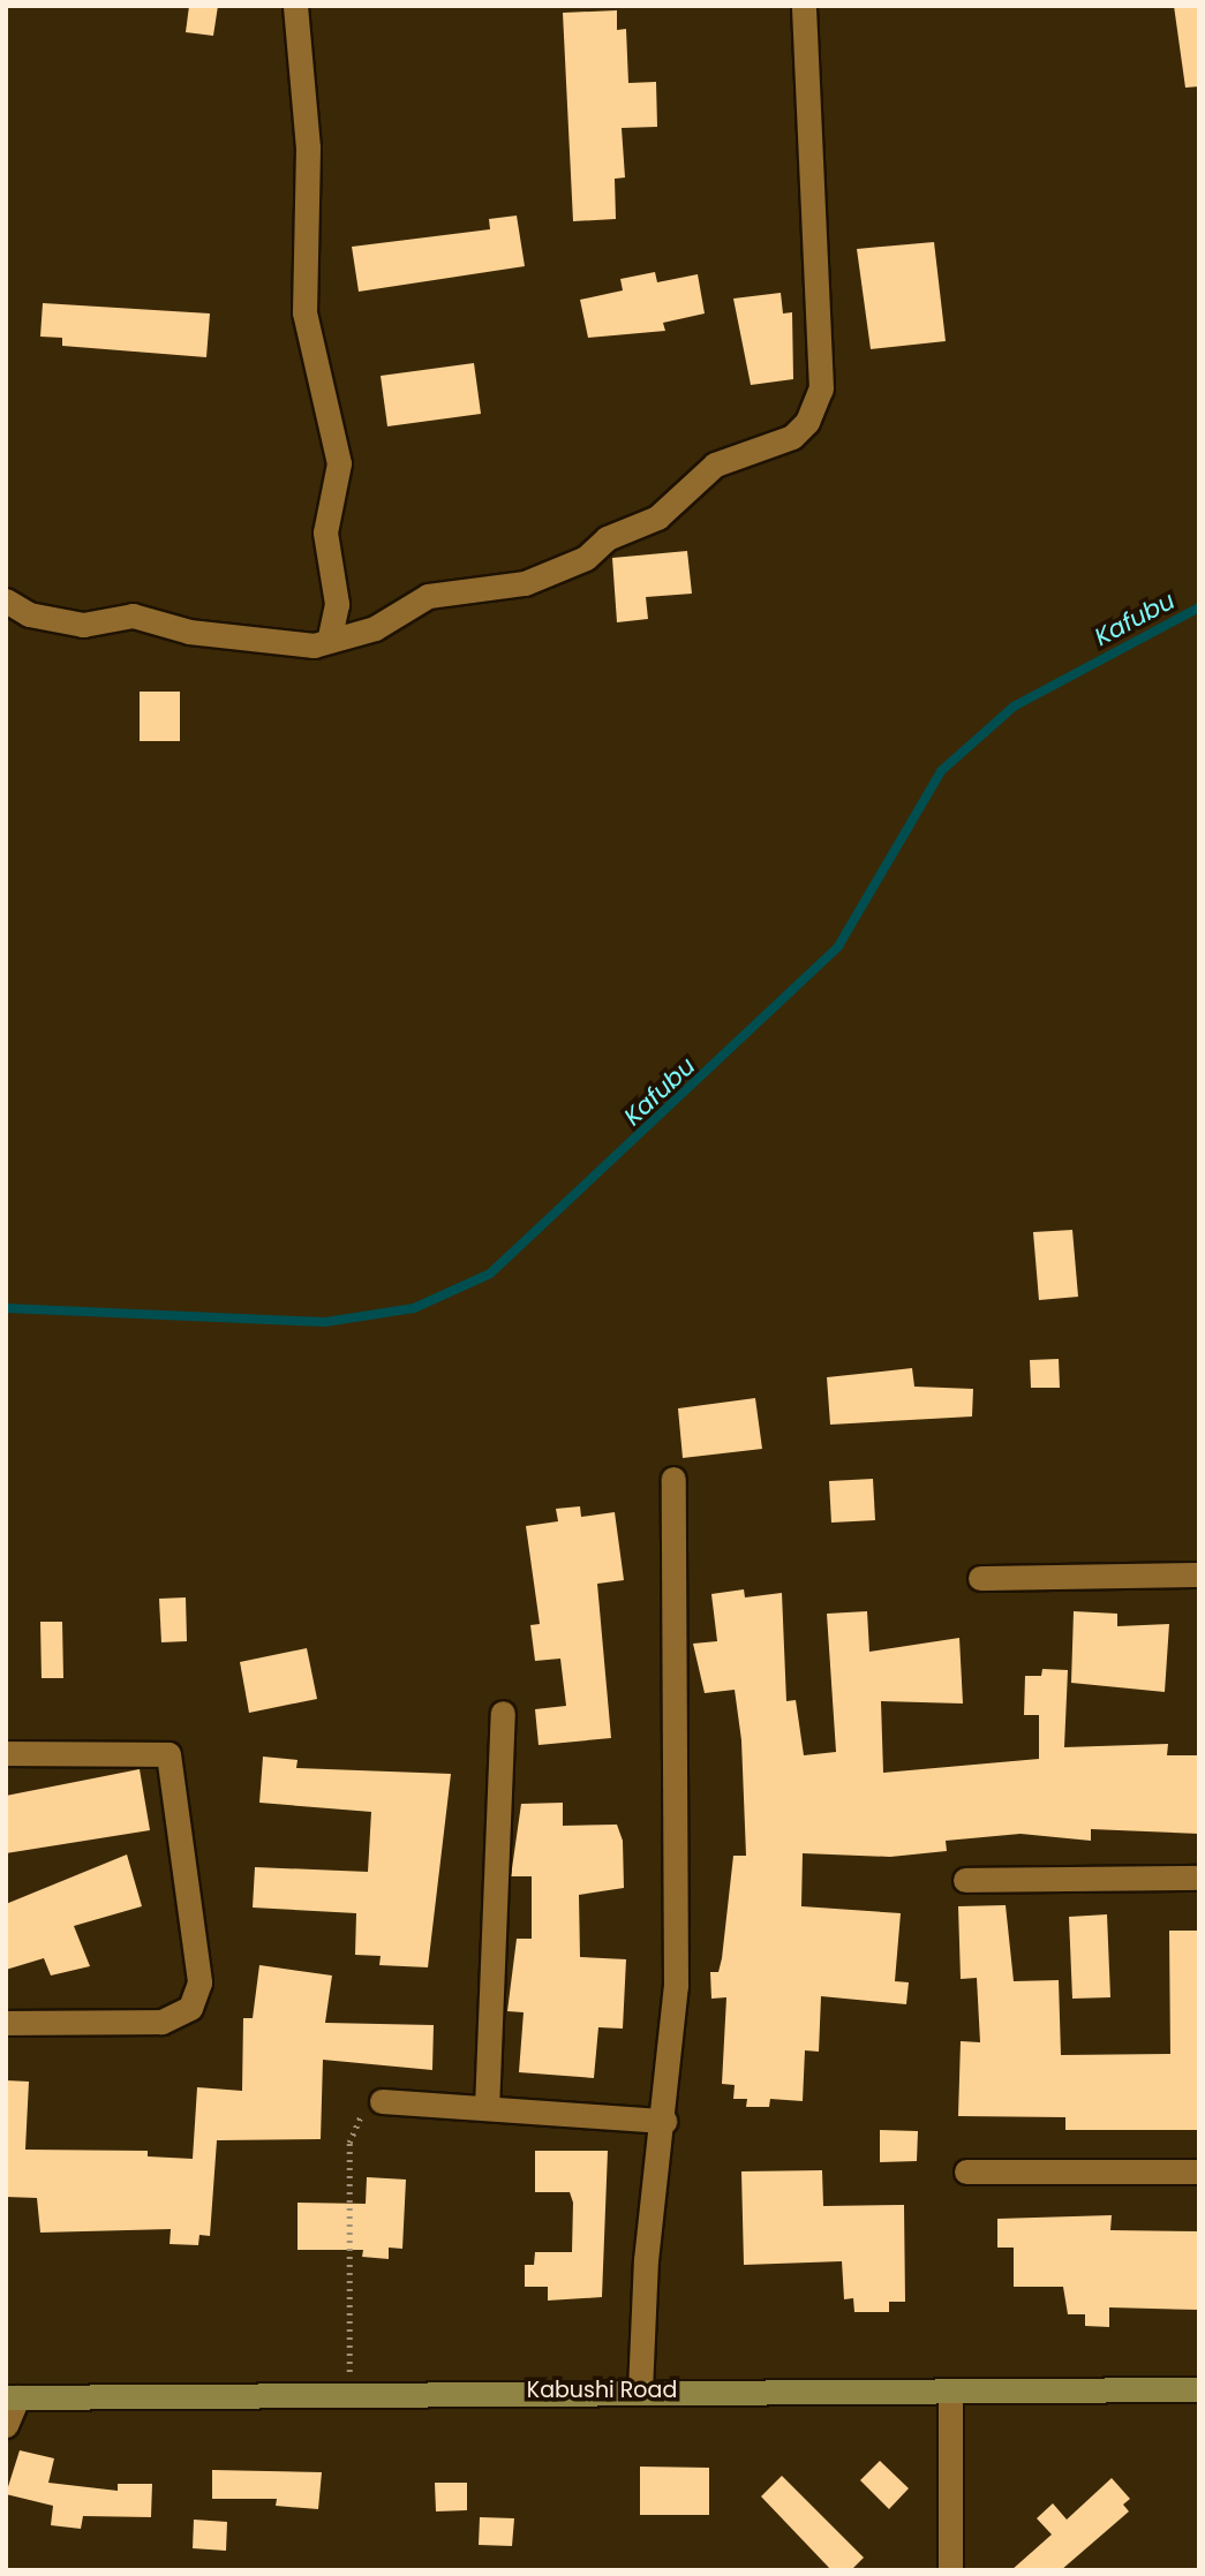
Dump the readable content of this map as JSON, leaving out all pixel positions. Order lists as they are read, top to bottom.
{
  "streets": {
    "main road": ["Kabushi Road"]
  },
  "water": ["Kafubu"]
}
